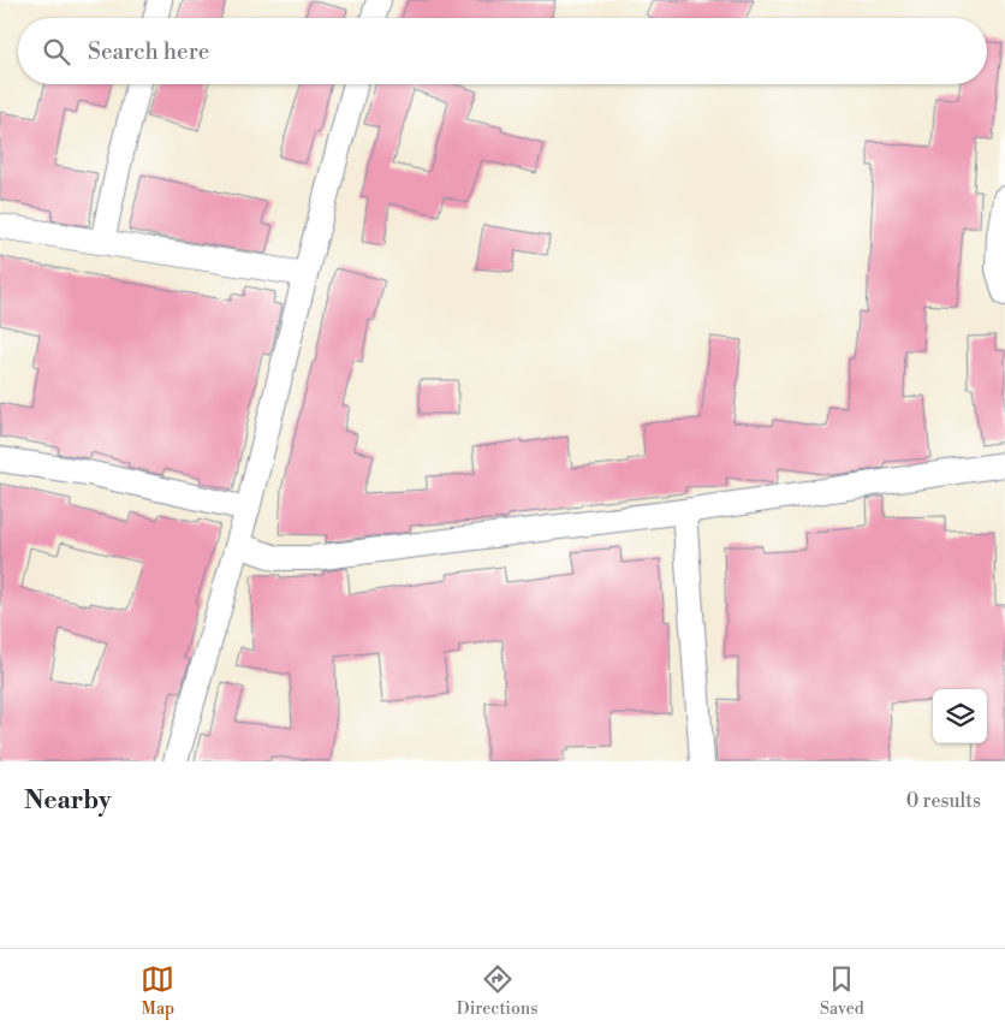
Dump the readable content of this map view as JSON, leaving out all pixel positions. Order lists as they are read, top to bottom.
{
  "page": {
    "search": "Search here",
    "heading": ["Nearby", "0 results"],
    "nav": ["Map", "Directions", "Saved"]
  }
}
